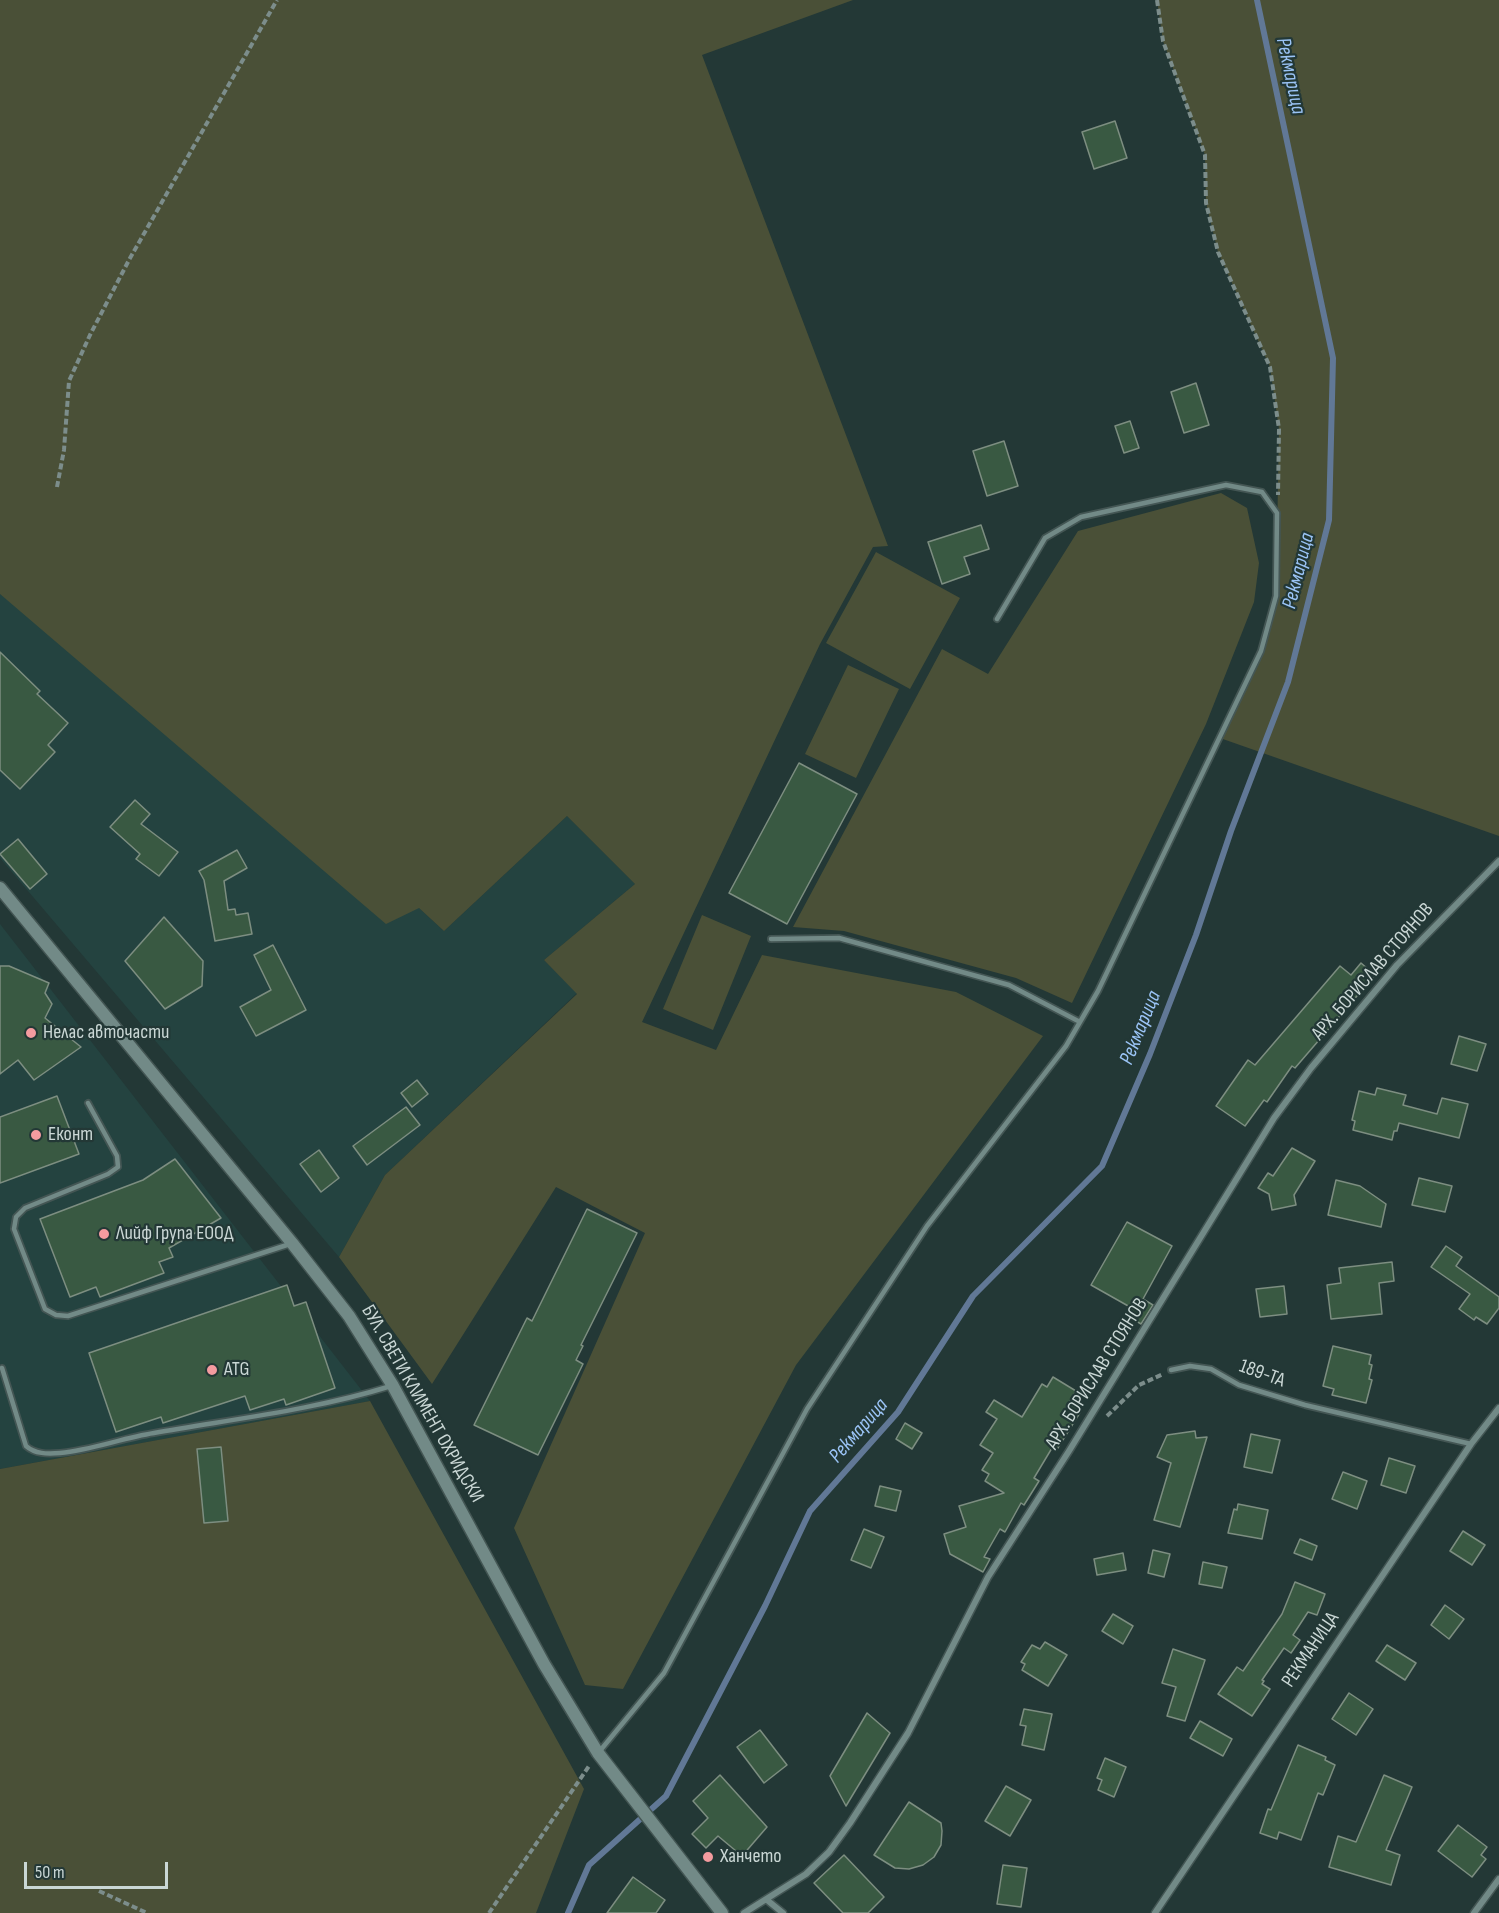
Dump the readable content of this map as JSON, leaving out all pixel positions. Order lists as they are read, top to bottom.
{
  "streets": {
    "main road": ["БУЛ. СВЕТИ КЛИМЕНТ ОХРИДСКИ"],
    "street": ["АРХ. БОРИСЛАВ СТОЯНОВ", "РЕКМАНИЦА"],
    "lane": ["189-ТА"]
  },
  "crossings": [
    ["189-ТА", "РЕКМАНИЦА"]
  ],
  "water": ["Рекмарица"],
  "places": [
    "Нелас авточасти",
    "Еконт",
    "Лийф Група ЕООД",
    "ATG",
    "Ханчето"
  ],
  "scale_bar": "50 m"
}
